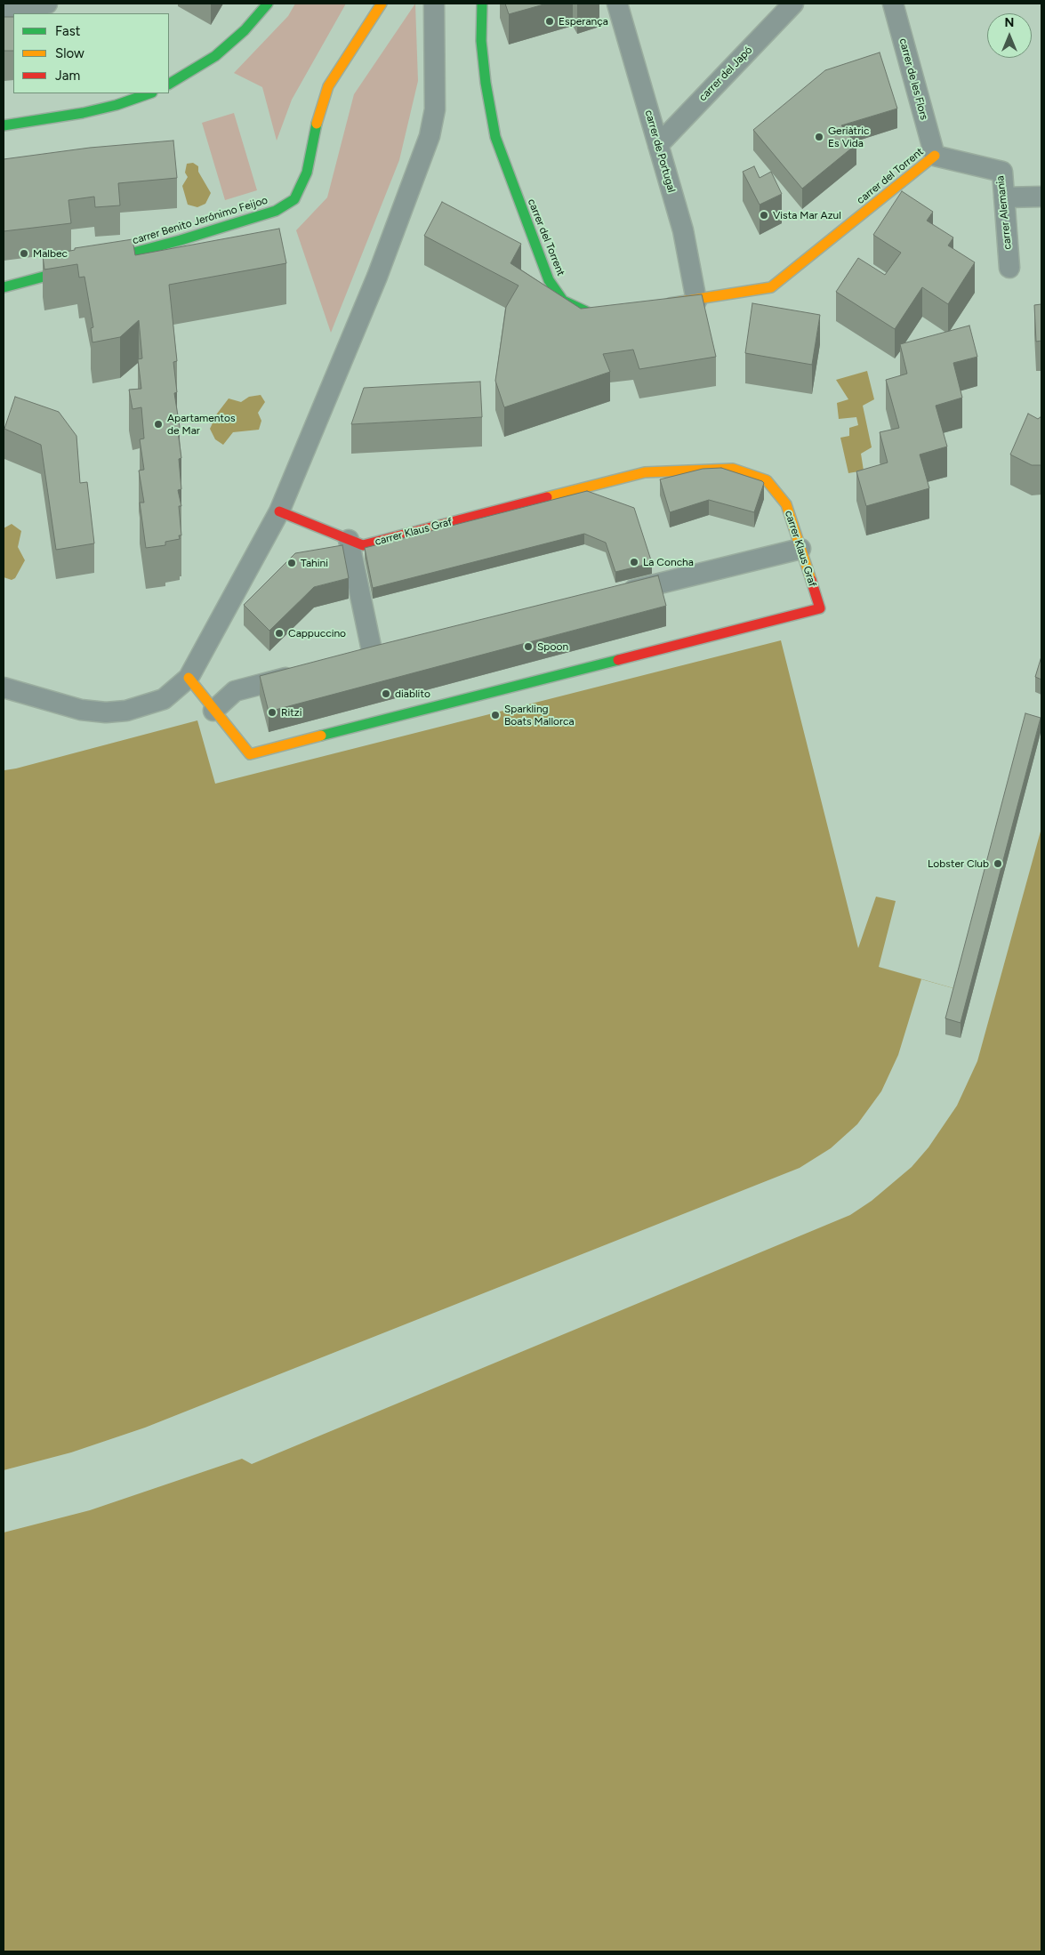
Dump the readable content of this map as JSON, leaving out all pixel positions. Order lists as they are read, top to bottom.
{
  "streets": {
    "street": [
      "carrer del Japó",
      "carrer de les Flors",
      "carrer de Portugal",
      "carrer del Torrent",
      "carrer Alemania",
      "carrer Benito Jerónimo Feijoo",
      "carrer Klaus Graf"
    ]
  },
  "crossings": [
    ["carrer del Japó", "carrer de Portugal"],
    ["carrer de les Flors", "carrer del Torrent"],
    ["carrer de les Flors", "carrer Alemania"],
    ["carrer de Portugal", "carrer del Torrent"],
    ["carrer del Torrent", "carrer Alemania"]
  ],
  "places": [
    "Esperança",
    "Geriàtric Es Vida",
    "Vista Mar Azul",
    "Malbec",
    "Apartamentos de Mar",
    "La Concha",
    "Tahini",
    "Cappuccino",
    "Spoon",
    "diablito",
    "Ritzi",
    "Sparkling Boats Mallorca",
    "Lobster Club"
  ],
  "legend": ["Fast", "Slow", "Jam"],
  "north": "top"
}
